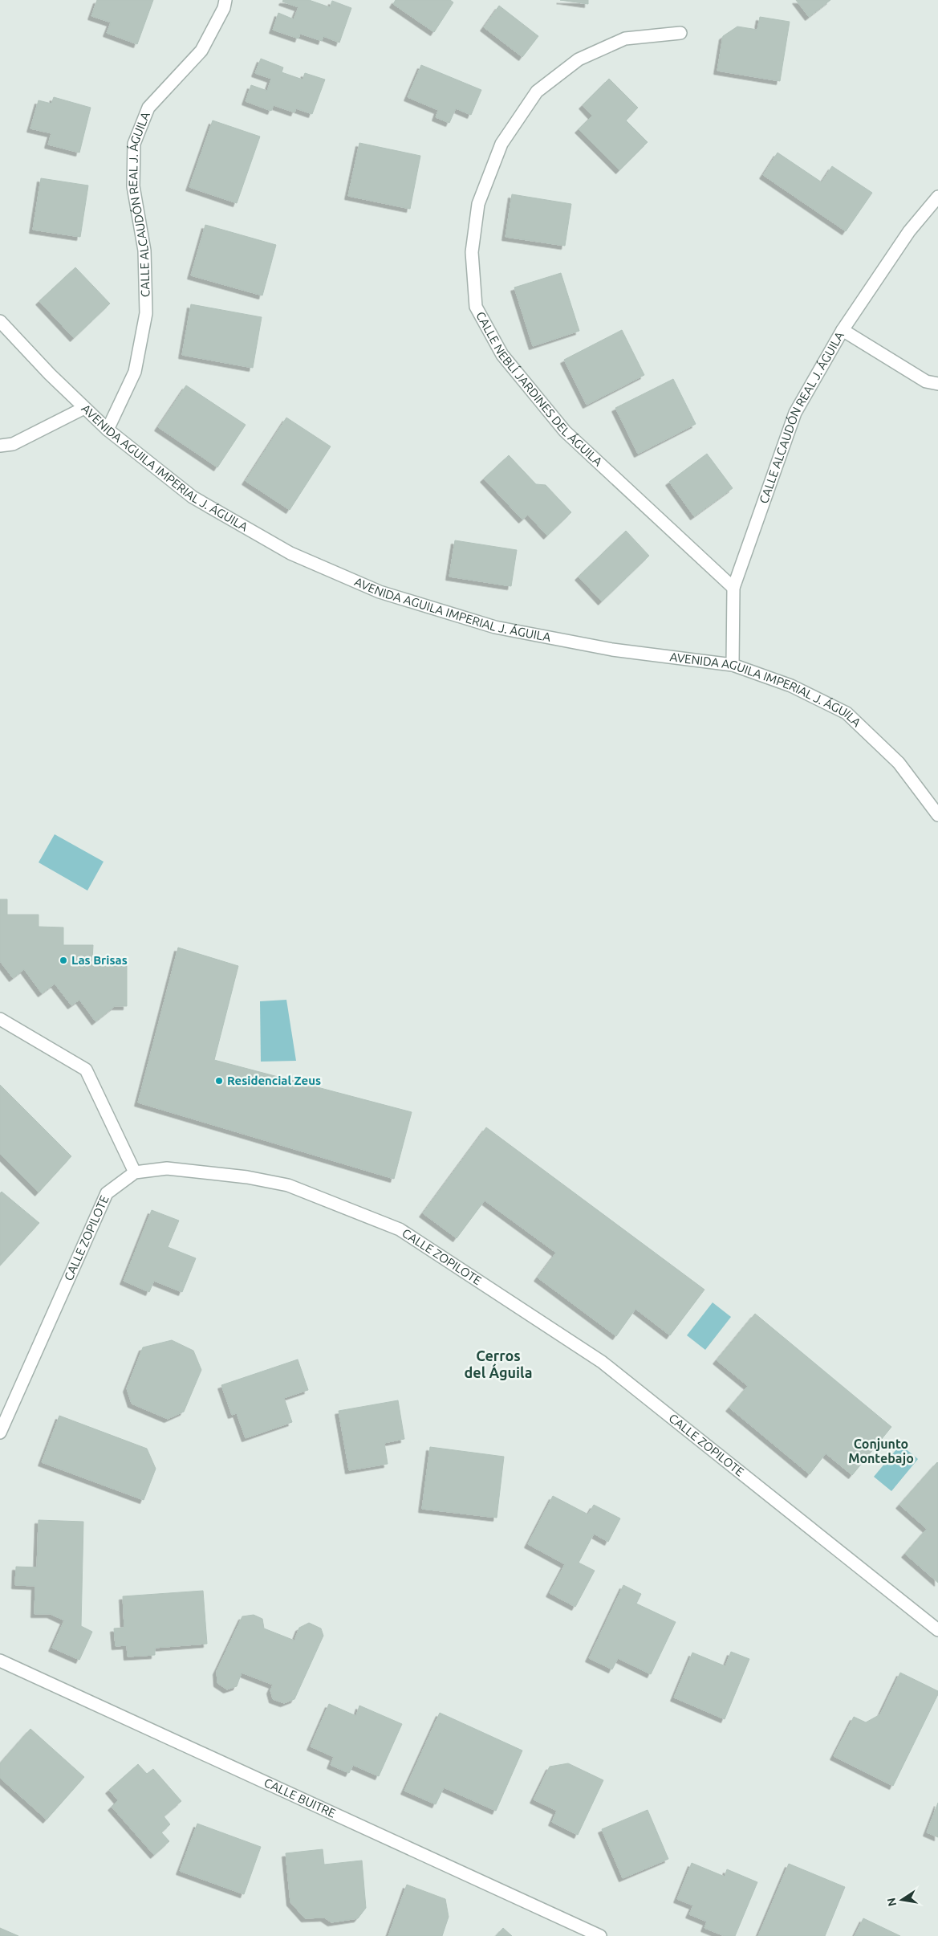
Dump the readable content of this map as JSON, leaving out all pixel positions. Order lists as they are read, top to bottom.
{
  "streets": {
    "street": [
      "CALLE ALCAUDÓN REAL J. ÁGUILA",
      "CALLE NEBLÍ JARDINES DEL ÁGUILA",
      "AVENIDA AGUILA IMPERIAL J. ÁGUILA",
      "CALLE ZOPILOTE",
      "CALLE BUITRE"
    ]
  },
  "crossings": [
    ["CALLE ALCAUDÓN REAL J. ÁGUILA", "CALLE NEBLÍ JARDINES DEL ÁGUILA"],
    ["CALLE ALCAUDÓN REAL J. ÁGUILA", "AVENIDA AGUILA IMPERIAL J. ÁGUILA"]
  ],
  "districts": ["Cerros del Águila", "Conjunto Montebajo"],
  "places": ["Las Brisas", "Residencial Zeus"],
  "north": "left"
}
